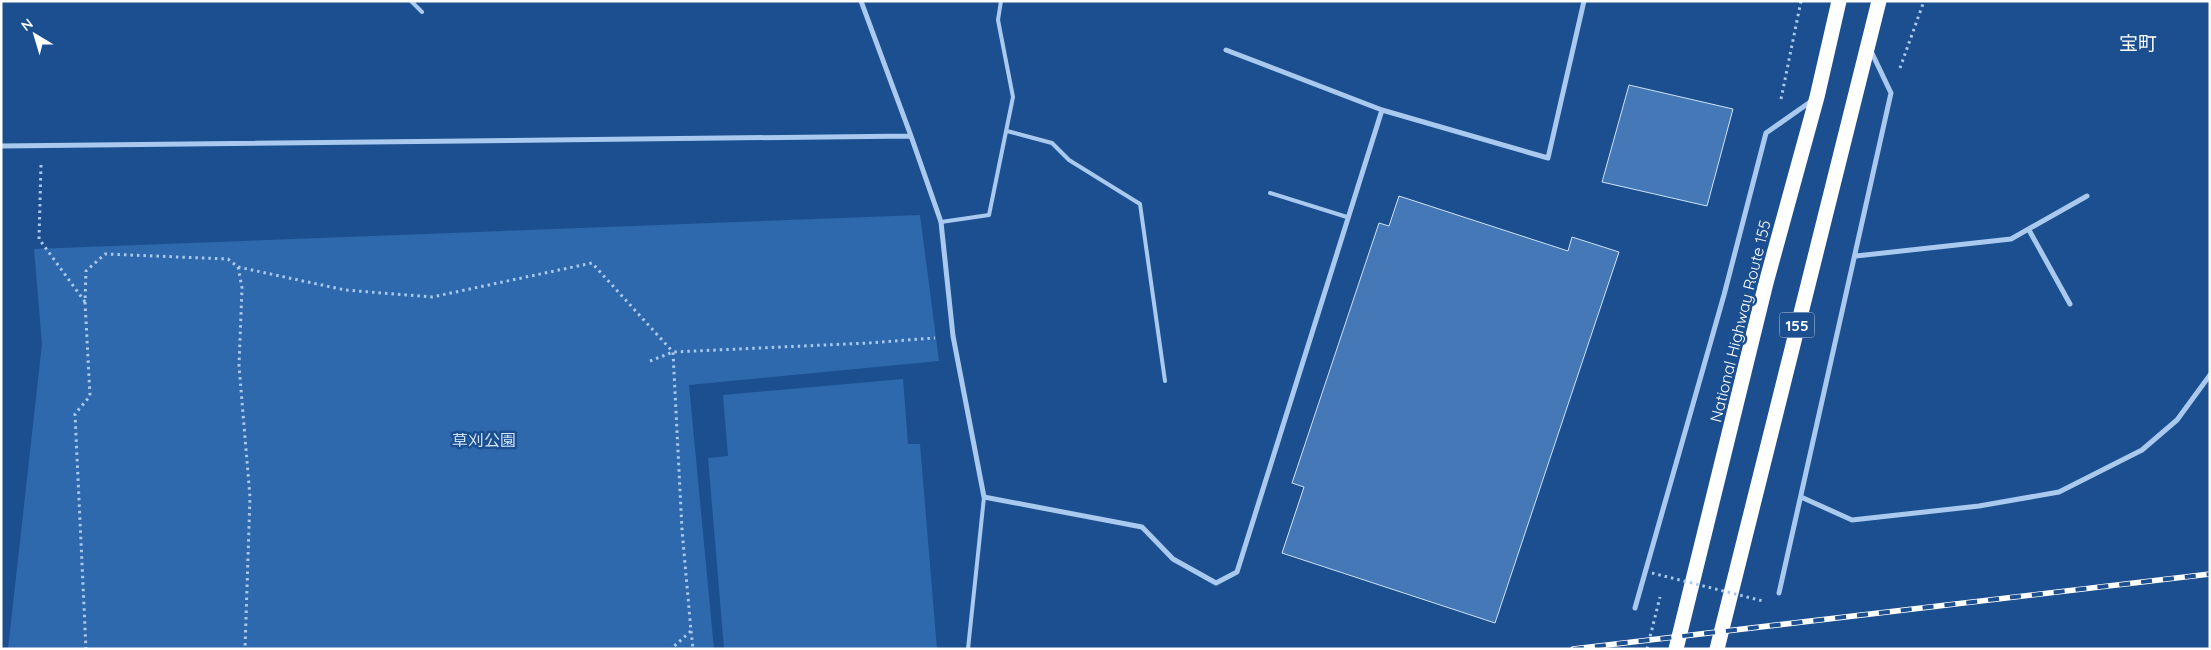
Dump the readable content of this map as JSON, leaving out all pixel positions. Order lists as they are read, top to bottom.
{
  "streets": {
    "highway": ["National Highway Route 155", "155"]
  },
  "districts": ["宝町"],
  "parks": ["草刈公園"],
  "north": "top left"
}
